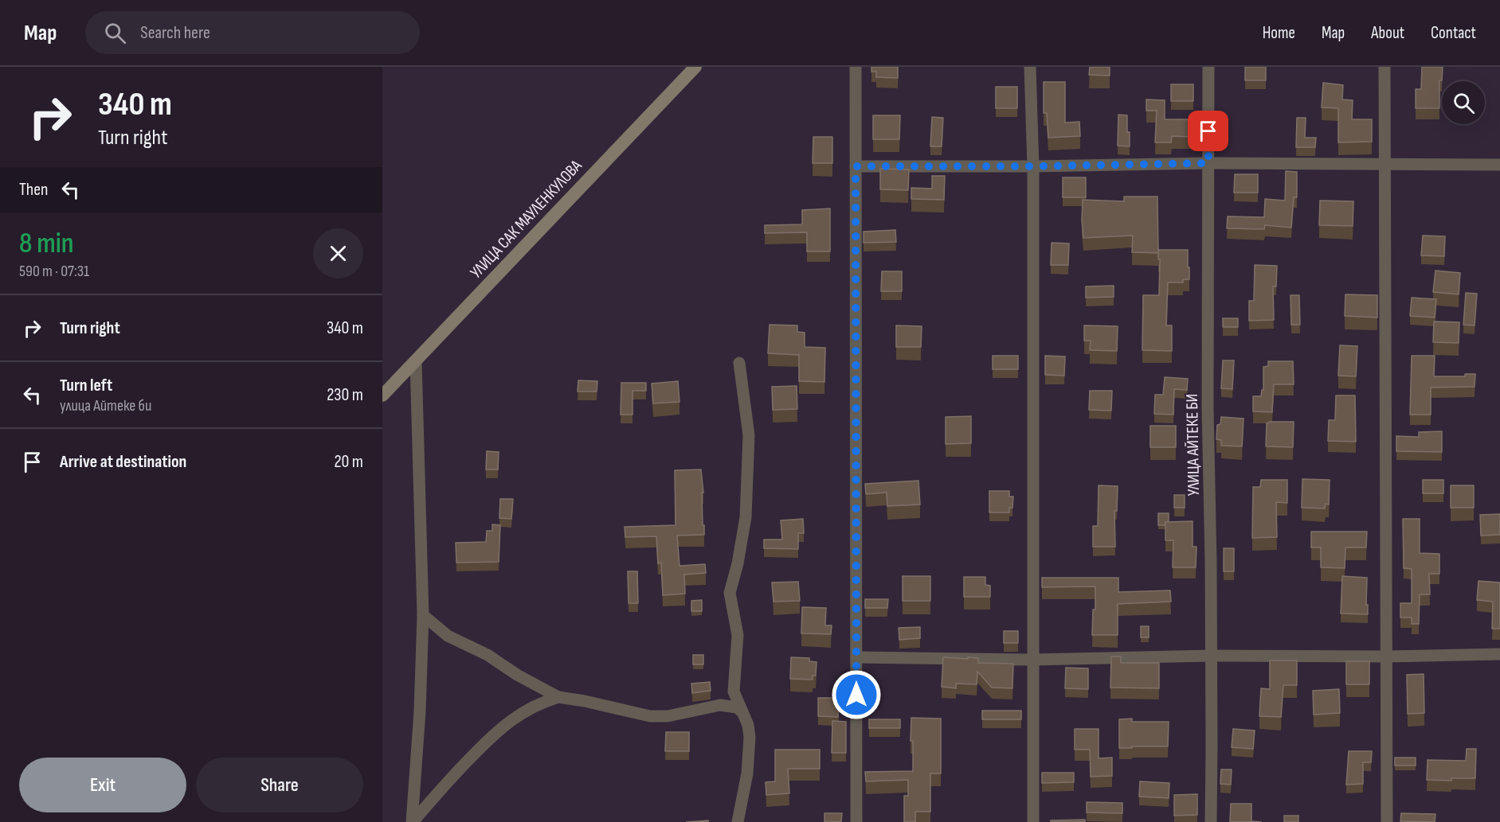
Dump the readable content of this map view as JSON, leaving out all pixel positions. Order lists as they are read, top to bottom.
{
  "streets": {
    "main road": ["УЛИЦА САК МАУЛЕНКУЛОВА"],
    "street": ["УЛИЦА АЙТЕКЕ БИ"]
  },
  "page": {
    "header": "Map",
    "search": "Search here",
    "nav": [
      "Home",
      "Map",
      "About",
      "Contact"
    ],
    "turn": ["340 m", "Turn right"],
    "then": "Then",
    "heading": ["8 min", "590 m · 07:31"],
    "list": [
      {
        "name": "Turn right",
        "value": "340 m"
      },
      {
        "name": "Turn left",
        "note": "улица Айтеке би",
        "value": "230 m"
      },
      {
        "name": "Arrive at destination",
        "value": "20 m"
      }
    ],
    "buttons": ["Exit", "Share"]
  }
}
